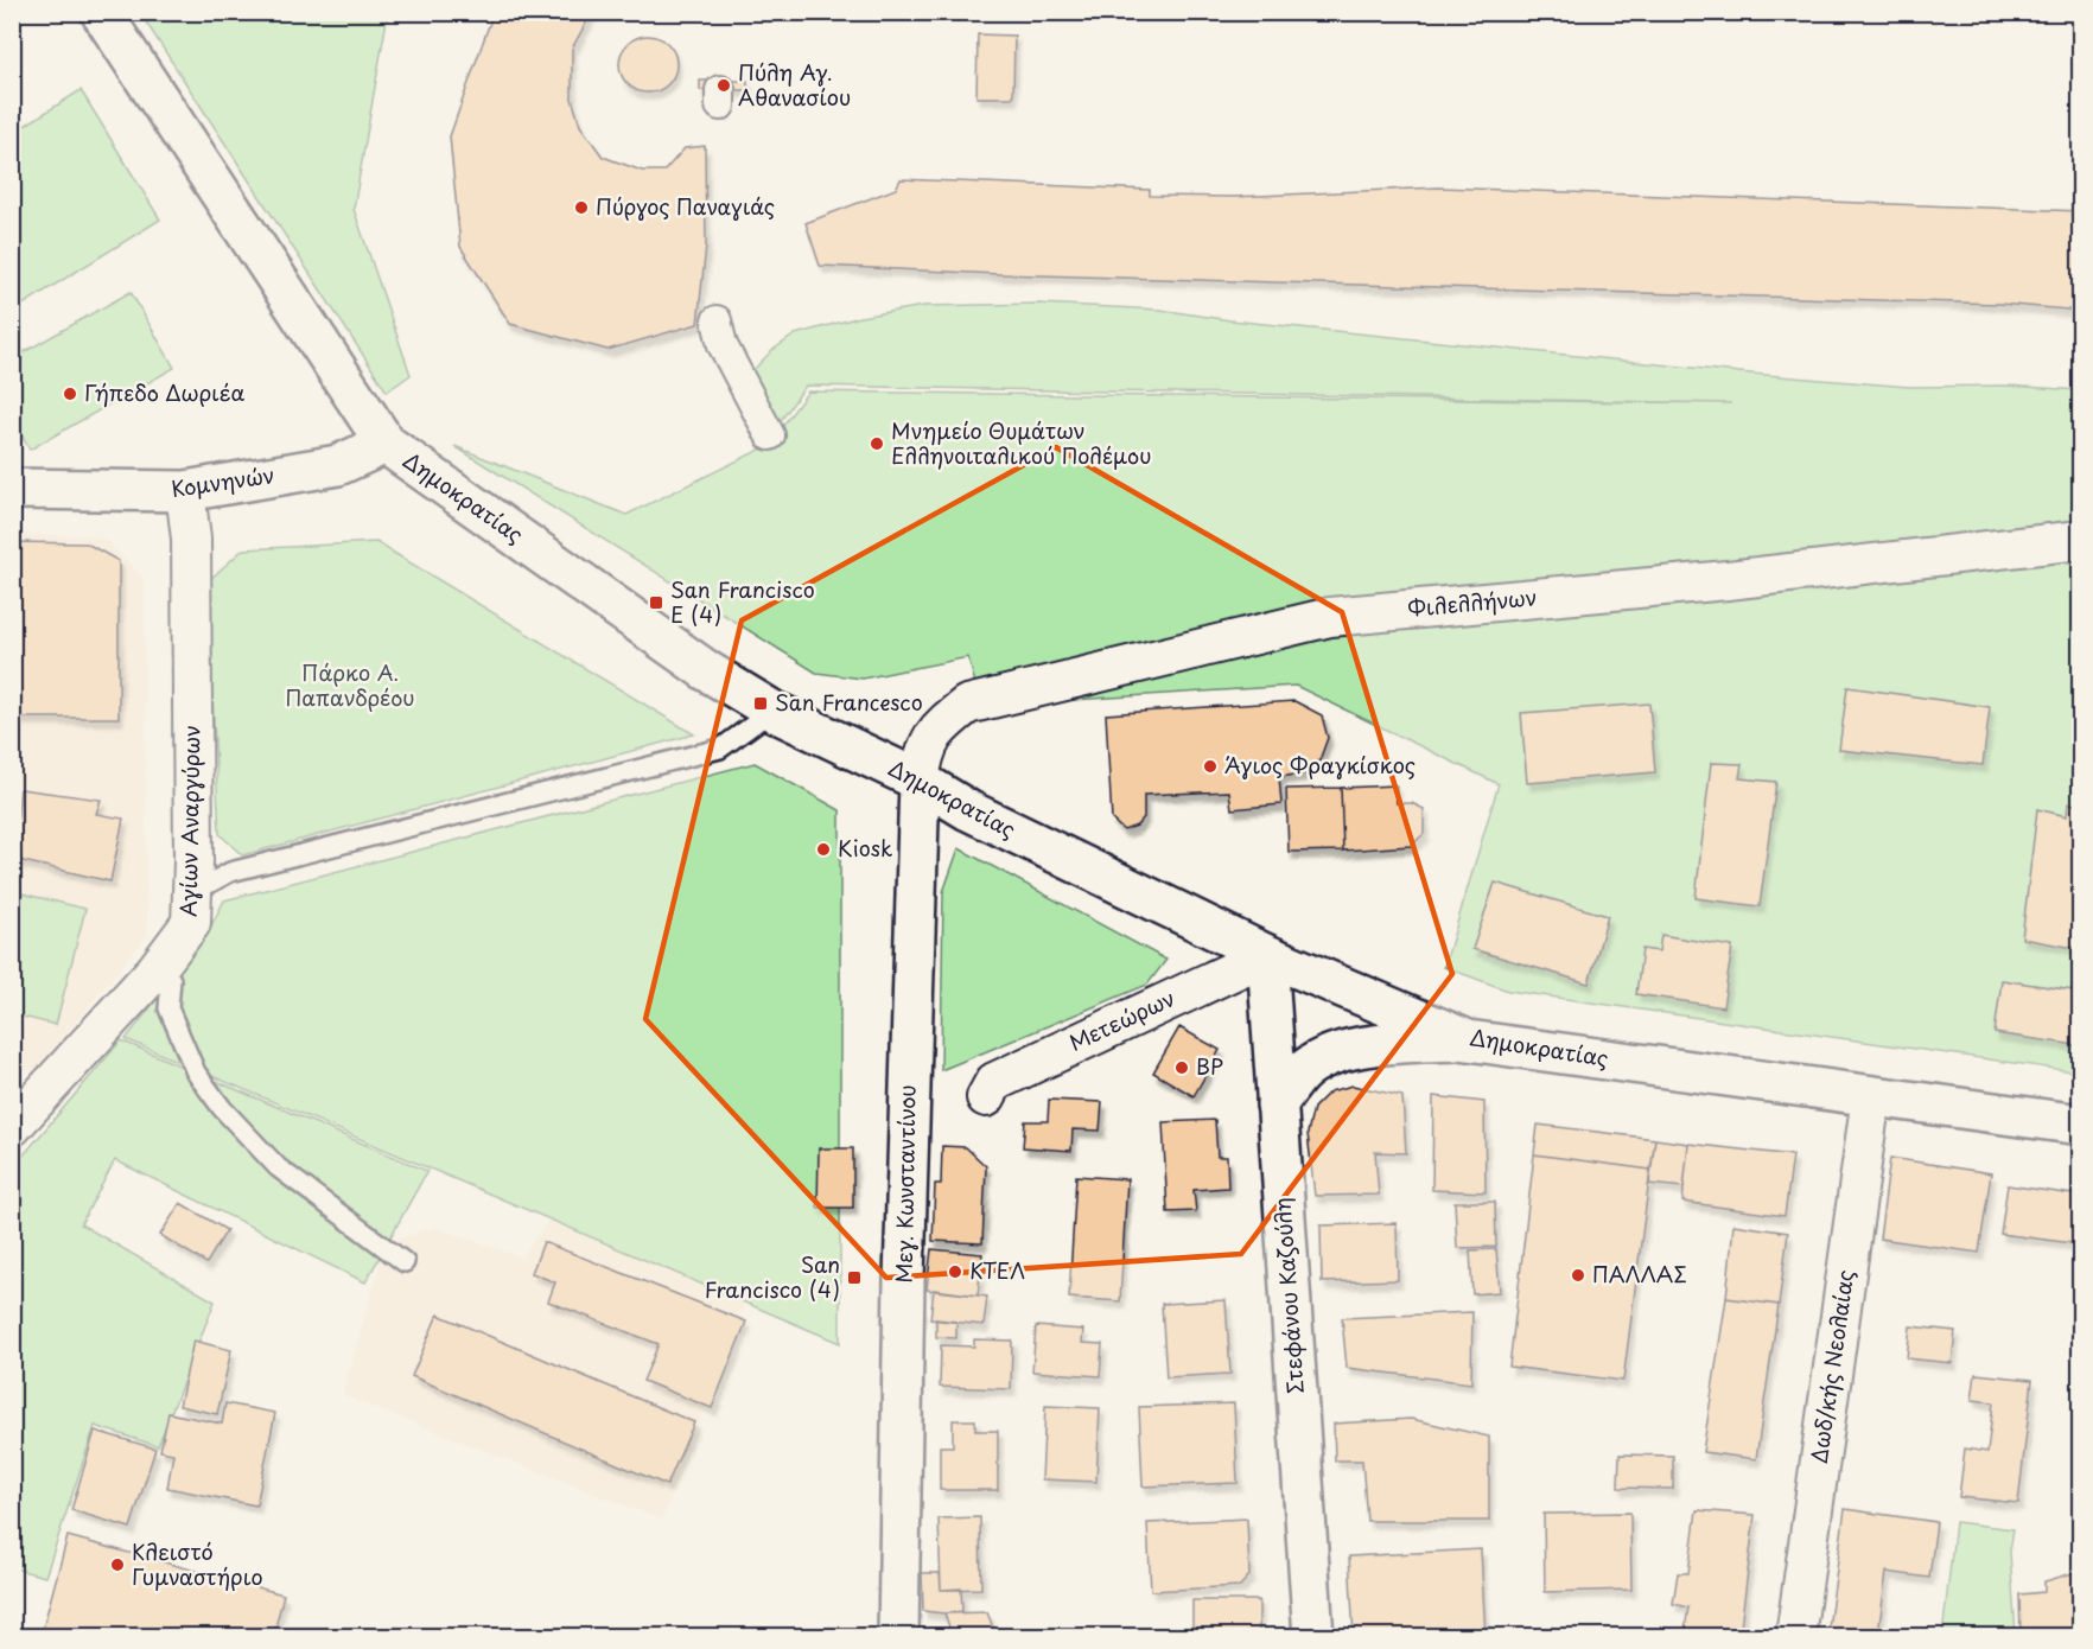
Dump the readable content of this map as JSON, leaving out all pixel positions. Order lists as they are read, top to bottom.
{
  "streets": {
    "main road": [
      "Κομνηνών",
      "Δημοκρατίας",
      "Μεγ. Κωνσταντίνου",
      "Στεφάνου Καζούλη"
    ],
    "street": [
      "Φιλελλήνων",
      "Αγίων Αναργύρων",
      "Μετεώρων",
      "Δωδ/κής Νεολαίας"
    ]
  },
  "crossings": [
    ["Κομνηνών", "Δημοκρατίας"],
    ["Κομνηνών", "Αγίων Αναργύρων"],
    ["Δημοκρατίας", "Φιλελλήνων"],
    ["Δημοκρατίας", "Μετεώρων"],
    ["Δημοκρατίας", "Μεγ. Κωνσταντίνου"],
    ["Δημοκρατίας", "Στεφάνου Καζούλη"],
    ["Δημοκρατίας", "Δωδ/κής Νεολαίας"],
    ["Φιλελλήνων", "Μεγ. Κωνσταντίνου"],
    ["Μετεώρων", "Στεφάνου Καζούλη"]
  ],
  "parks": ["Πάρκο Α. Παπανδρέου"],
  "places": {
    "other": [
      "Πύλη Αγ. Αθανασίου",
      "Πύργος Παναγιάς",
      "Γήπεδο Δωριέα",
      "Μνημείο Θυμάτων Ελληνοιταλικού Πολέμου",
      "Άγιος Φραγκίσκος",
      "Kiosk",
      "BP",
      "ΚΤΕΛ",
      "ΠΑΛΛΑΣ",
      "Κλειστό Γυμναστήριο"
    ],
    "transit": ["San Francisco E (4)", "San Francesco", "San Francisco (4)"]
  }
}
